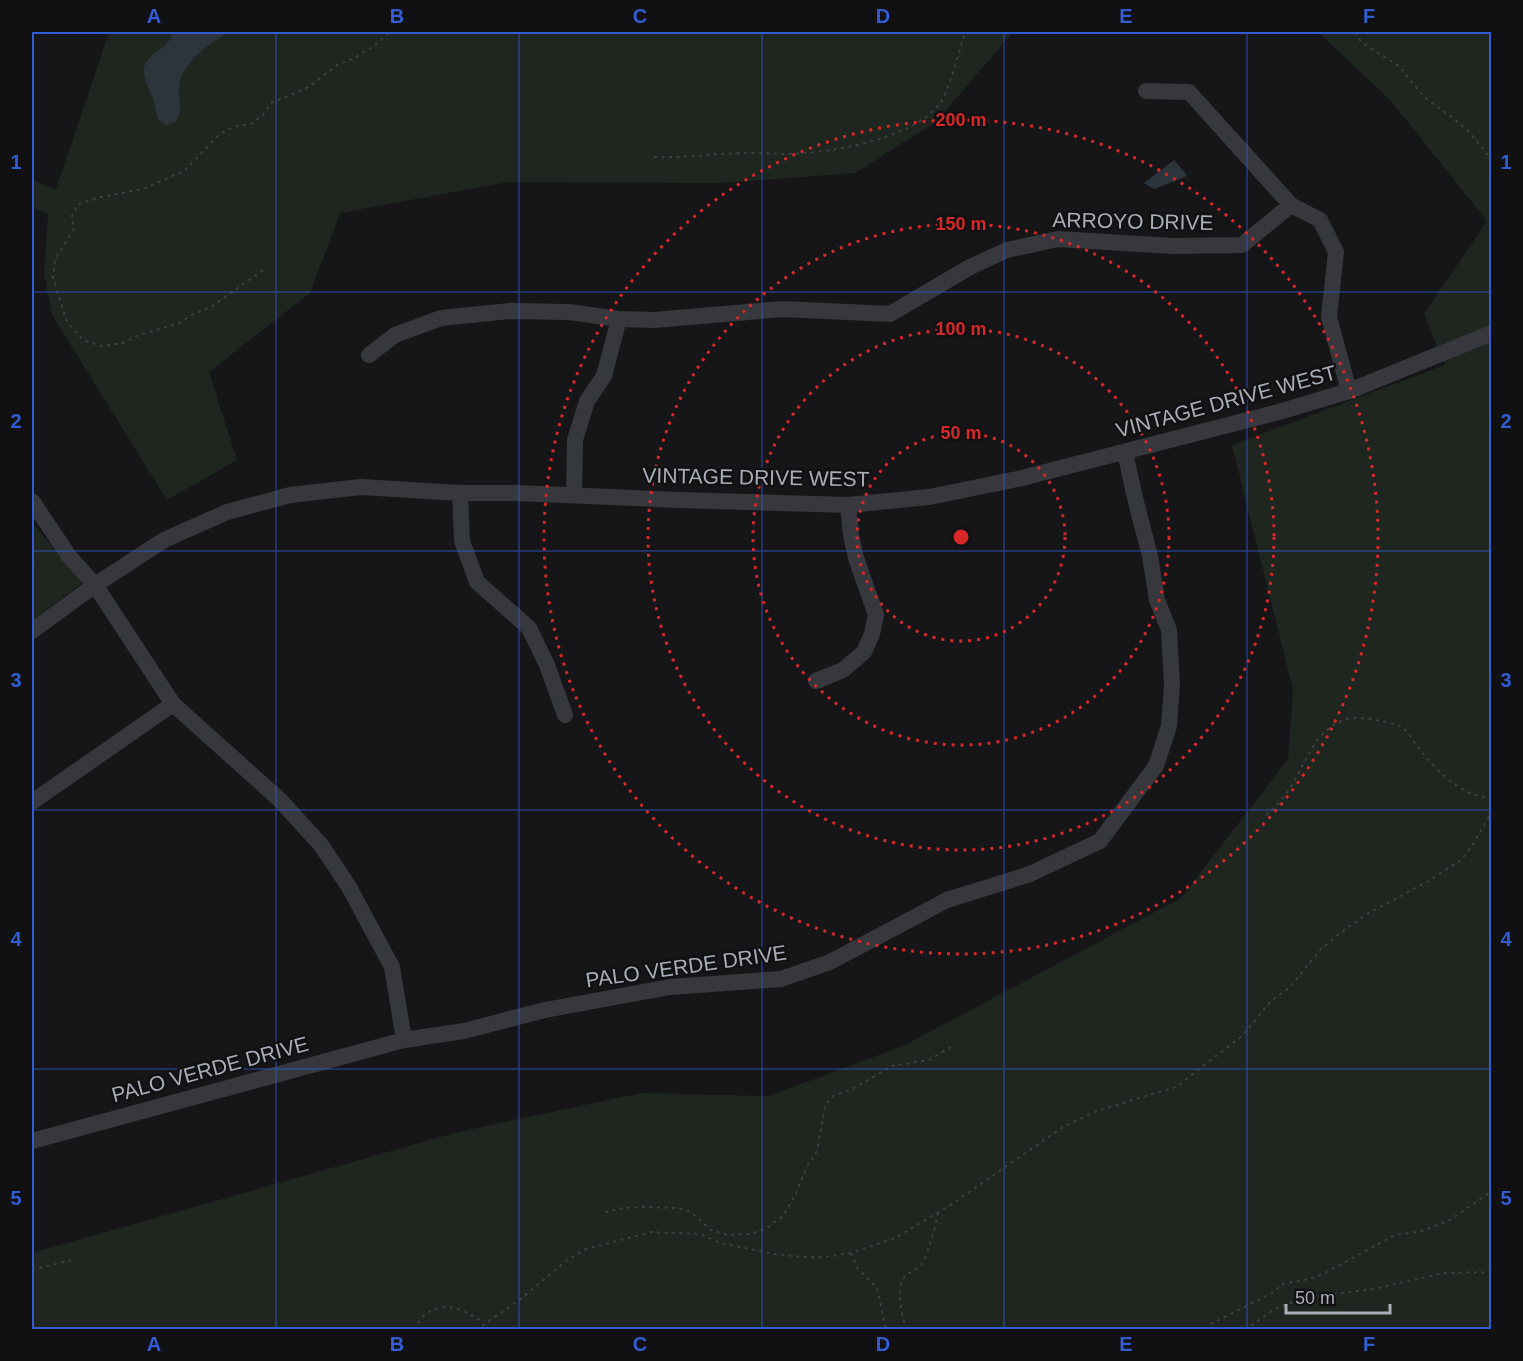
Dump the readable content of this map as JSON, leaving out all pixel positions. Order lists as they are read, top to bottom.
{
  "streets": {
    "street": ["ARROYO DRIVE", "VINTAGE DRIVE WEST", "PALO VERDE DRIVE"]
  },
  "crossings": [
    ["VINTAGE DRIVE WEST", "PALO VERDE DRIVE"]
  ],
  "scale_bar": "50 m",
  "grid": {
    "columns": [
      "A",
      "B",
      "C",
      "D",
      "E",
      "F"
    ],
    "rows": [
      "1",
      "2",
      "3",
      "4",
      "5"
    ]
  },
  "rings": [
    "200 m",
    "150 m",
    "100 m",
    "50 m"
  ]
}
